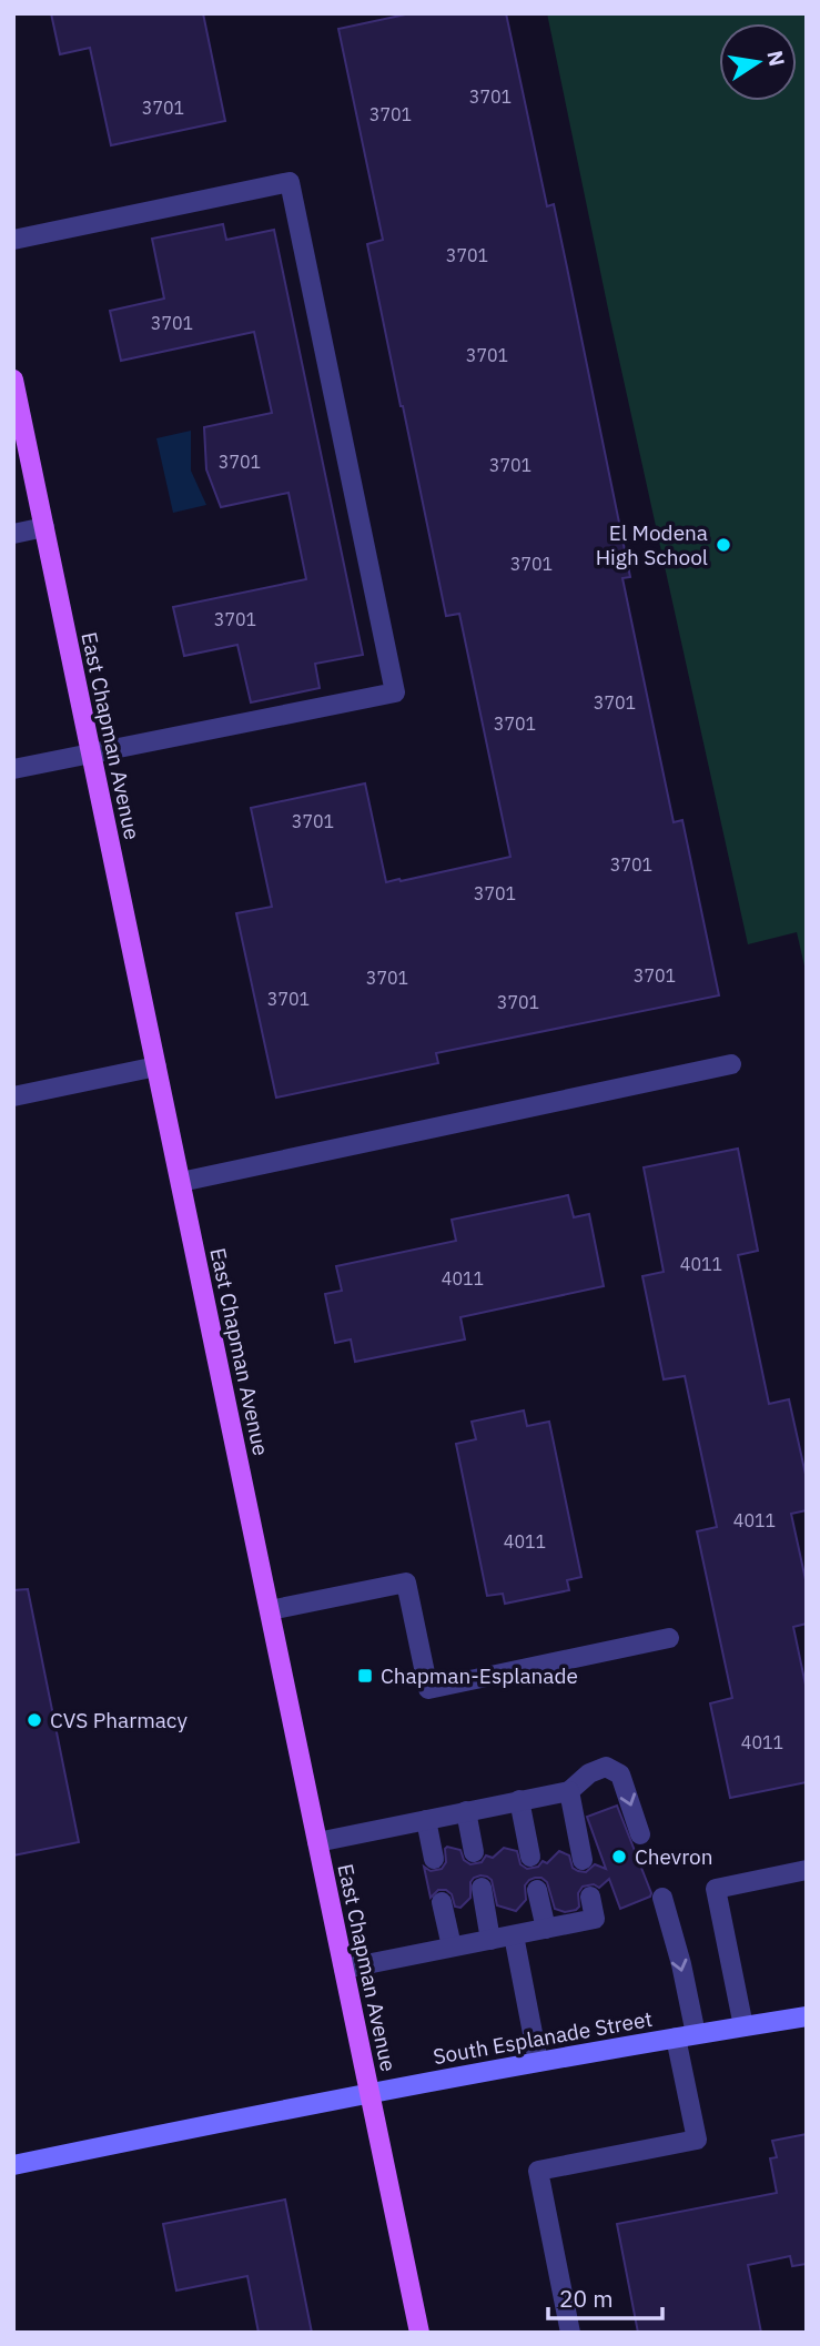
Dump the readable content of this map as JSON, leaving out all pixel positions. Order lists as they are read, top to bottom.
{
  "streets": {
    "main road": ["East Chapman Avenue"],
    "street": ["South Esplanade Street"]
  },
  "crossings": [
    ["East Chapman Avenue", "South Esplanade Street"]
  ],
  "places": {
    "other": ["El Modena High School", "CVS Pharmacy", "Chevron"],
    "transit": ["Chapman-Esplanade"]
  },
  "house_numbers": [
    "3701",
    "3701",
    "3701",
    "3701",
    "3701",
    "3701",
    "3701",
    "3701",
    "3701",
    "3701",
    "3701",
    "3701",
    "3701",
    "3701",
    "3701",
    "3701",
    "3701",
    "3701",
    "3701",
    "4011",
    "4011",
    "4011",
    "4011",
    "4011"
  ],
  "scale_bar": "20 m",
  "north": "right"
}
